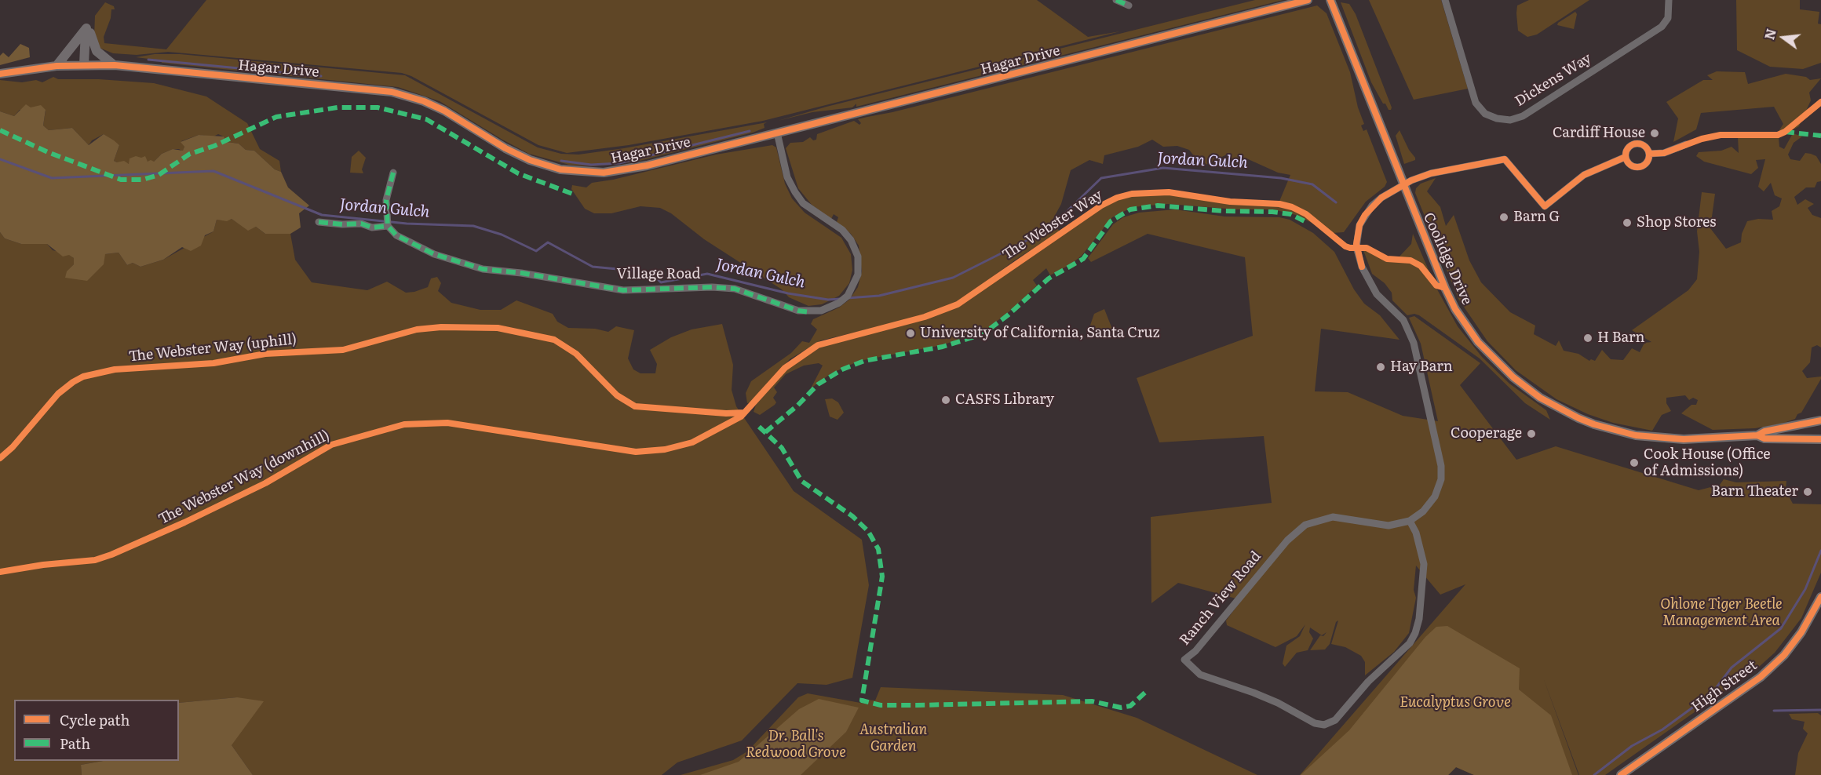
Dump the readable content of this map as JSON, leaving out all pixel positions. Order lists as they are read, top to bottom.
{
  "streets": {
    "main road": ["Hagar Drive", "Coolidge Drive", "High Street"],
    "street": ["Dickens Way", "Village Road", "Ranch View Road"],
    "cycle path": ["The Webster Way", "The Webster Way (uphill)"]
  },
  "crossings": [
    ["Hagar Drive", "Village Road"],
    ["Coolidge Drive", "Ranch View Road"]
  ],
  "water": ["Jordan Gulch"],
  "parks": [
    "Ohlone Tiger Beetle Management Area",
    "Eucalyptus Grove",
    "Australian Garden",
    "Dr. Ball's Redwood Grove"
  ],
  "places": [
    "Cardiff House",
    "Barn G",
    "Shop Stores",
    "University of California, Santa Cruz",
    "H Barn",
    "Hay Barn",
    "CASFS Library",
    "Cooperage",
    "Cook House (Office of Admissions)",
    "Barn Theater"
  ],
  "legend": ["Cycle path", "Path"],
  "north": "left"
}
